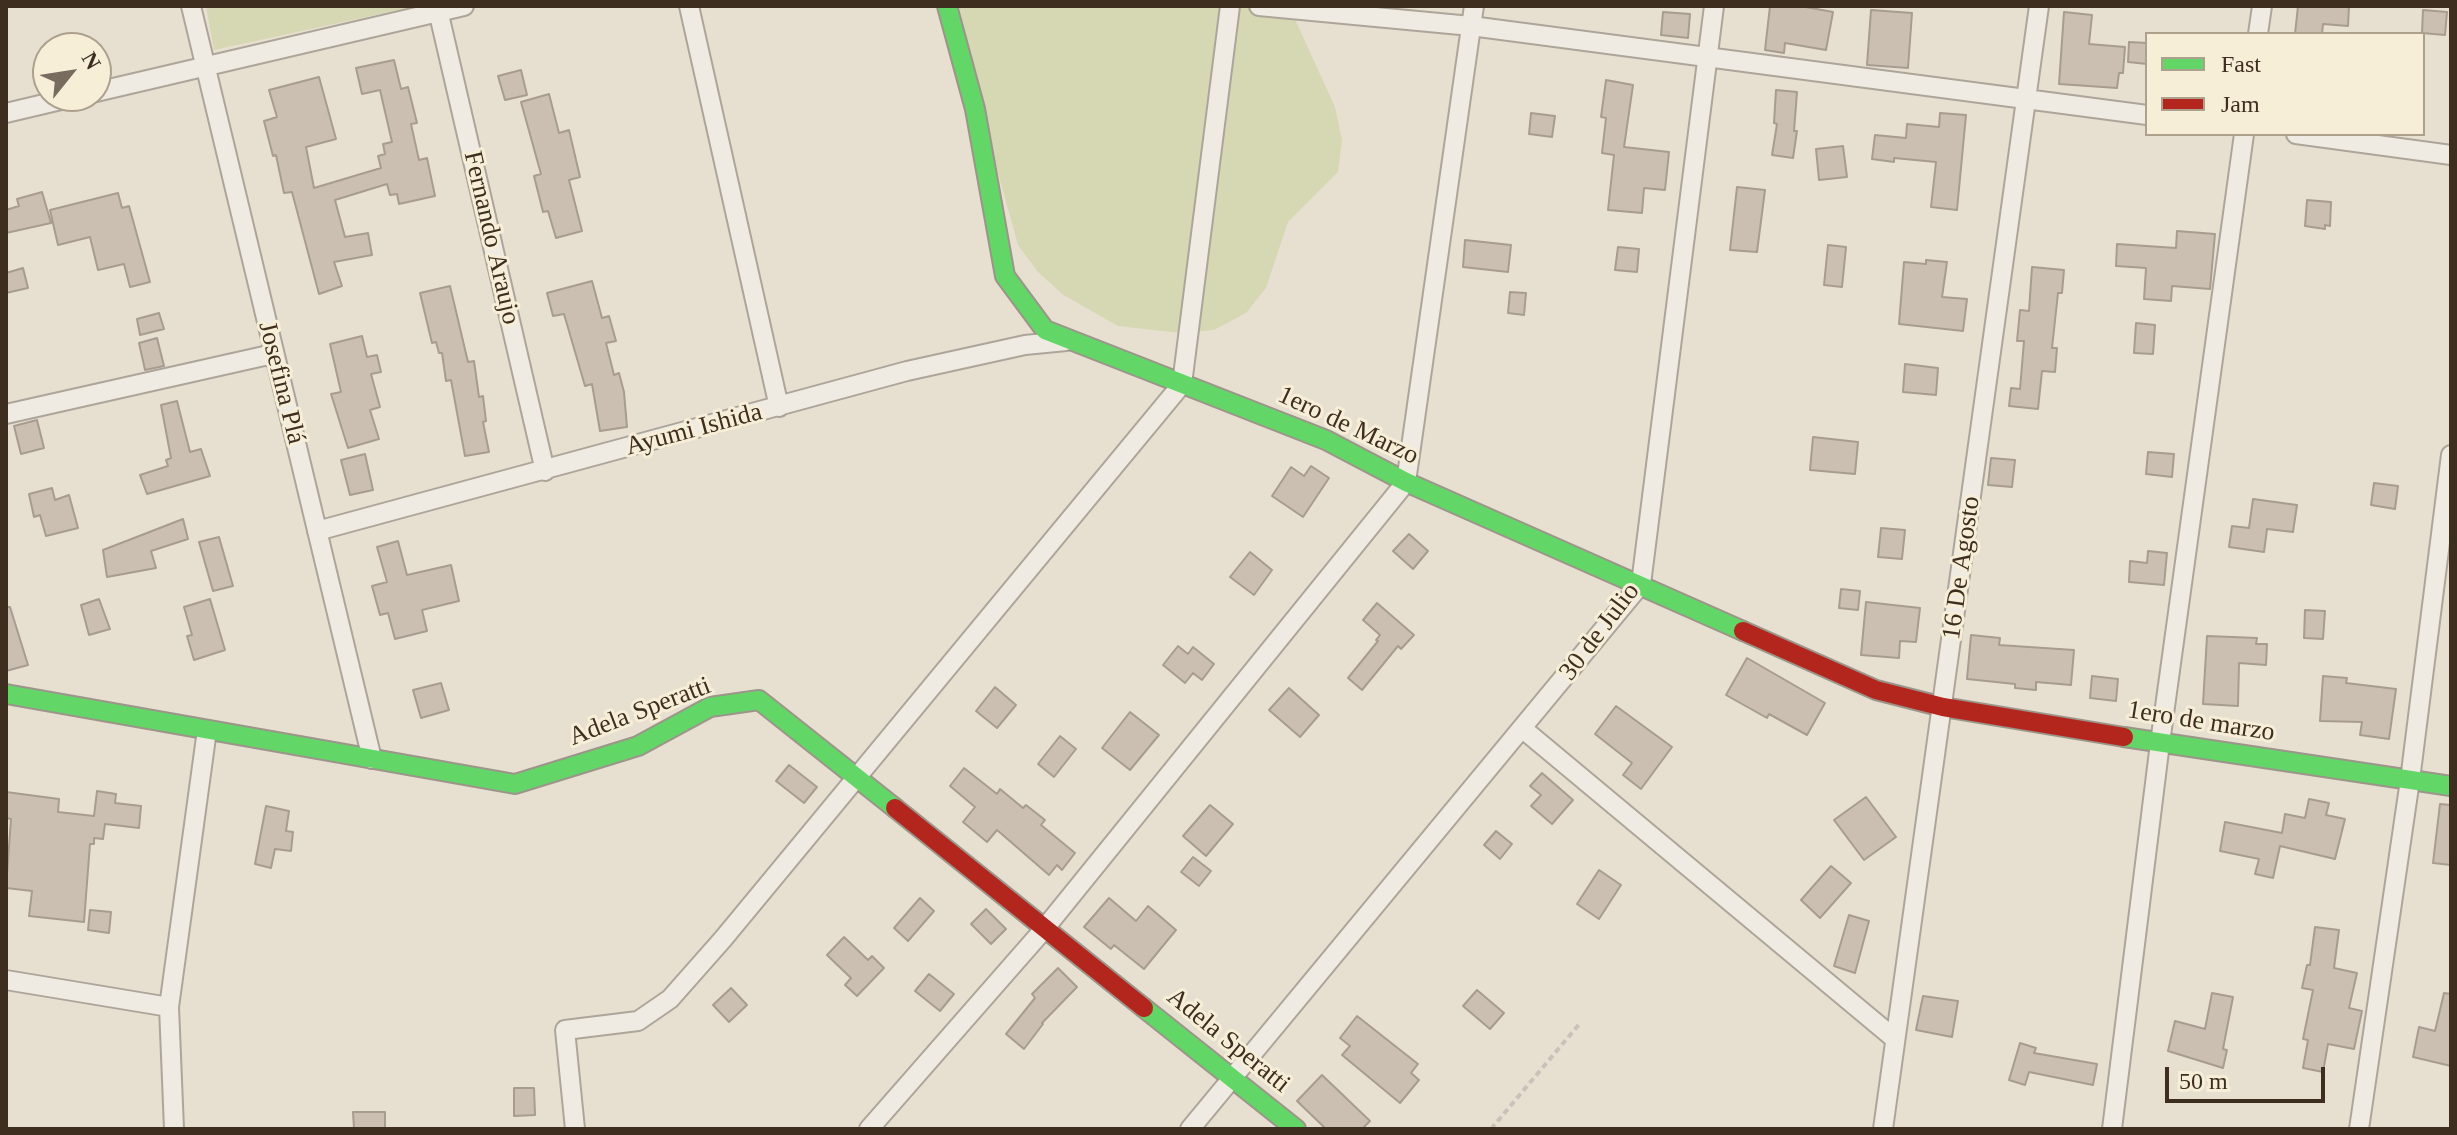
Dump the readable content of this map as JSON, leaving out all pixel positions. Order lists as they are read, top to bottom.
{
  "streets": {
    "street": [
      "Fernando Araujo",
      "Josefina Plá",
      "1ero de Marzo",
      "Ayumi Ishida",
      "16 De Agosto",
      "30 de Julio",
      "Adela Speratti",
      "1ero de marzo"
    ]
  },
  "crossings": [
    ["Fernando Araujo", "Ayumi Ishida"],
    ["Josefina Plá", "Ayumi Ishida"],
    ["Josefina Plá", "Adela Speratti"],
    ["1ero de Marzo", "Ayumi Ishida"],
    ["1ero de Marzo", "16 De Agosto"],
    ["1ero de Marzo", "30 de Julio"],
    ["1ero de Marzo", "1ero de marzo"],
    ["16 De Agosto", "1ero de marzo"],
    ["30 de Julio", "Adela Speratti"]
  ],
  "legend": ["Fast", "Jam"],
  "scale_bar": "50 m",
  "north": "top right"
}
